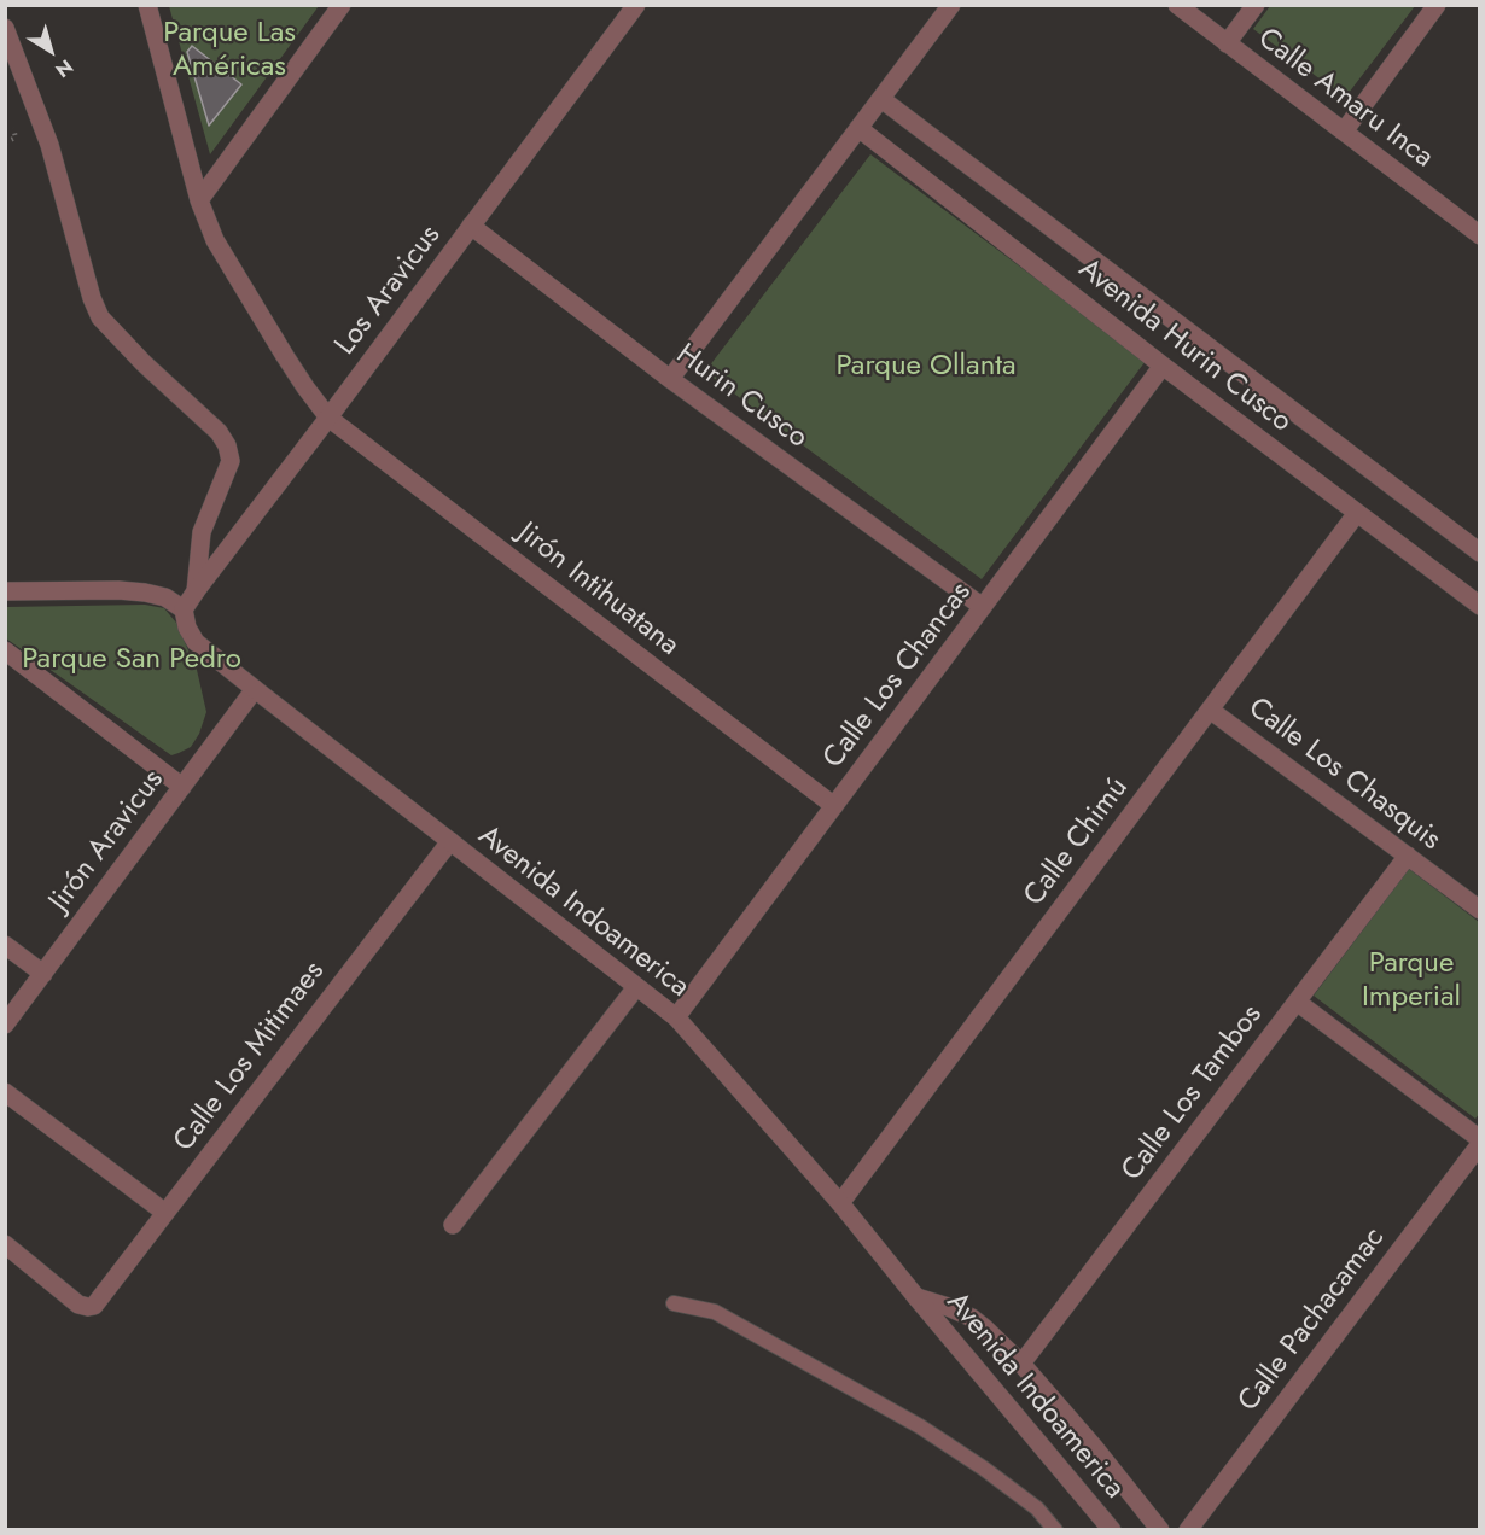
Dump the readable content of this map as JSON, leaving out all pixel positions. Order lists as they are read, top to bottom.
{
  "streets": {
    "street": [
      "Calle Amaru Inca",
      "Los Aravicus",
      "Avenida Hurin Cusco",
      "Hurin Cusco",
      "Jirón Intihuatana",
      "Calle Los Chancas",
      "Calle Los Chasquis",
      "Jirón Aravicus",
      "Calle Chimú",
      "Avenida Indoamerica",
      "Calle Los Mitimaes",
      "Calle Los Tambos",
      "Calle Pachacamac"
    ]
  },
  "crossings": [
    ["Los Aravicus", "Hurin Cusco"],
    ["Los Aravicus", "Jirón Intihuatana"],
    ["Los Aravicus", "Avenida Indoamerica"],
    ["Avenida Hurin Cusco", "Calle Los Chancas"],
    ["Avenida Hurin Cusco", "Calle Chimú"],
    ["Hurin Cusco", "Calle Los Chancas"],
    ["Jirón Intihuatana", "Calle Los Chancas"],
    ["Calle Los Chancas", "Avenida Indoamerica"],
    ["Calle Los Chasquis", "Calle Chimú"],
    ["Calle Los Chasquis", "Calle Los Tambos"],
    ["Jirón Aravicus", "Avenida Indoamerica"],
    ["Calle Chimú", "Avenida Indoamerica"],
    ["Avenida Indoamerica", "Calle Los Mitimaes"],
    ["Avenida Indoamerica", "Calle Los Tambos"]
  ],
  "parks": [
    "Parque Las Américas",
    "Parque Ollanta",
    "Parque San Pedro",
    "Parque Imperial"
  ],
  "north": "bottom right"
}
